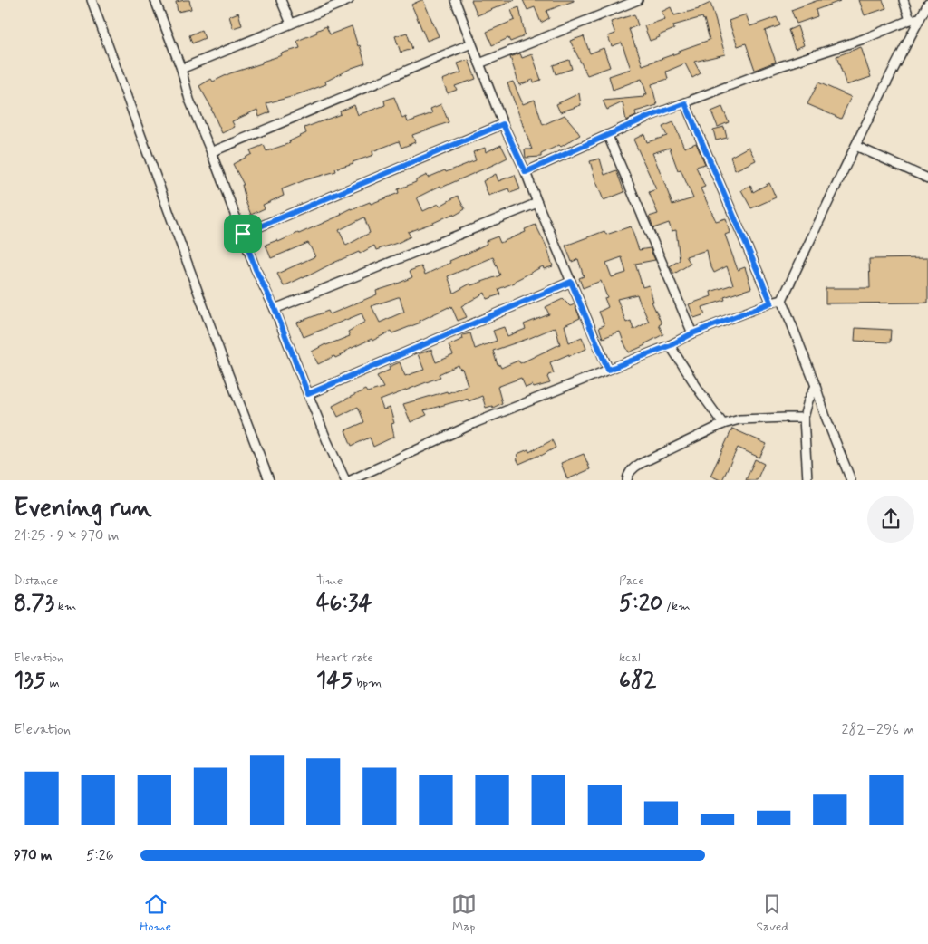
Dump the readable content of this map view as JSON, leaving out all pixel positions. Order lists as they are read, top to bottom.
{
  "page": {
    "heading": ["Evening run", "21:25 · 9 × 970 m"],
    "stats": [
      ["Distance", "8.73 km"],
      ["Time", "46:34"],
      ["Pace", "5:20 /km"],
      ["Elevation", "135 m"],
      ["Heart rate", "145 bpm"],
      ["kcal", "682"]
    ],
    "chart": ["Elevation", "282–296 m"],
    "list": [
      {
        "name": "970 m",
        "note": "5:26"
      }
    ],
    "tabs": ["Home", "Map", "Saved"]
  }
}
